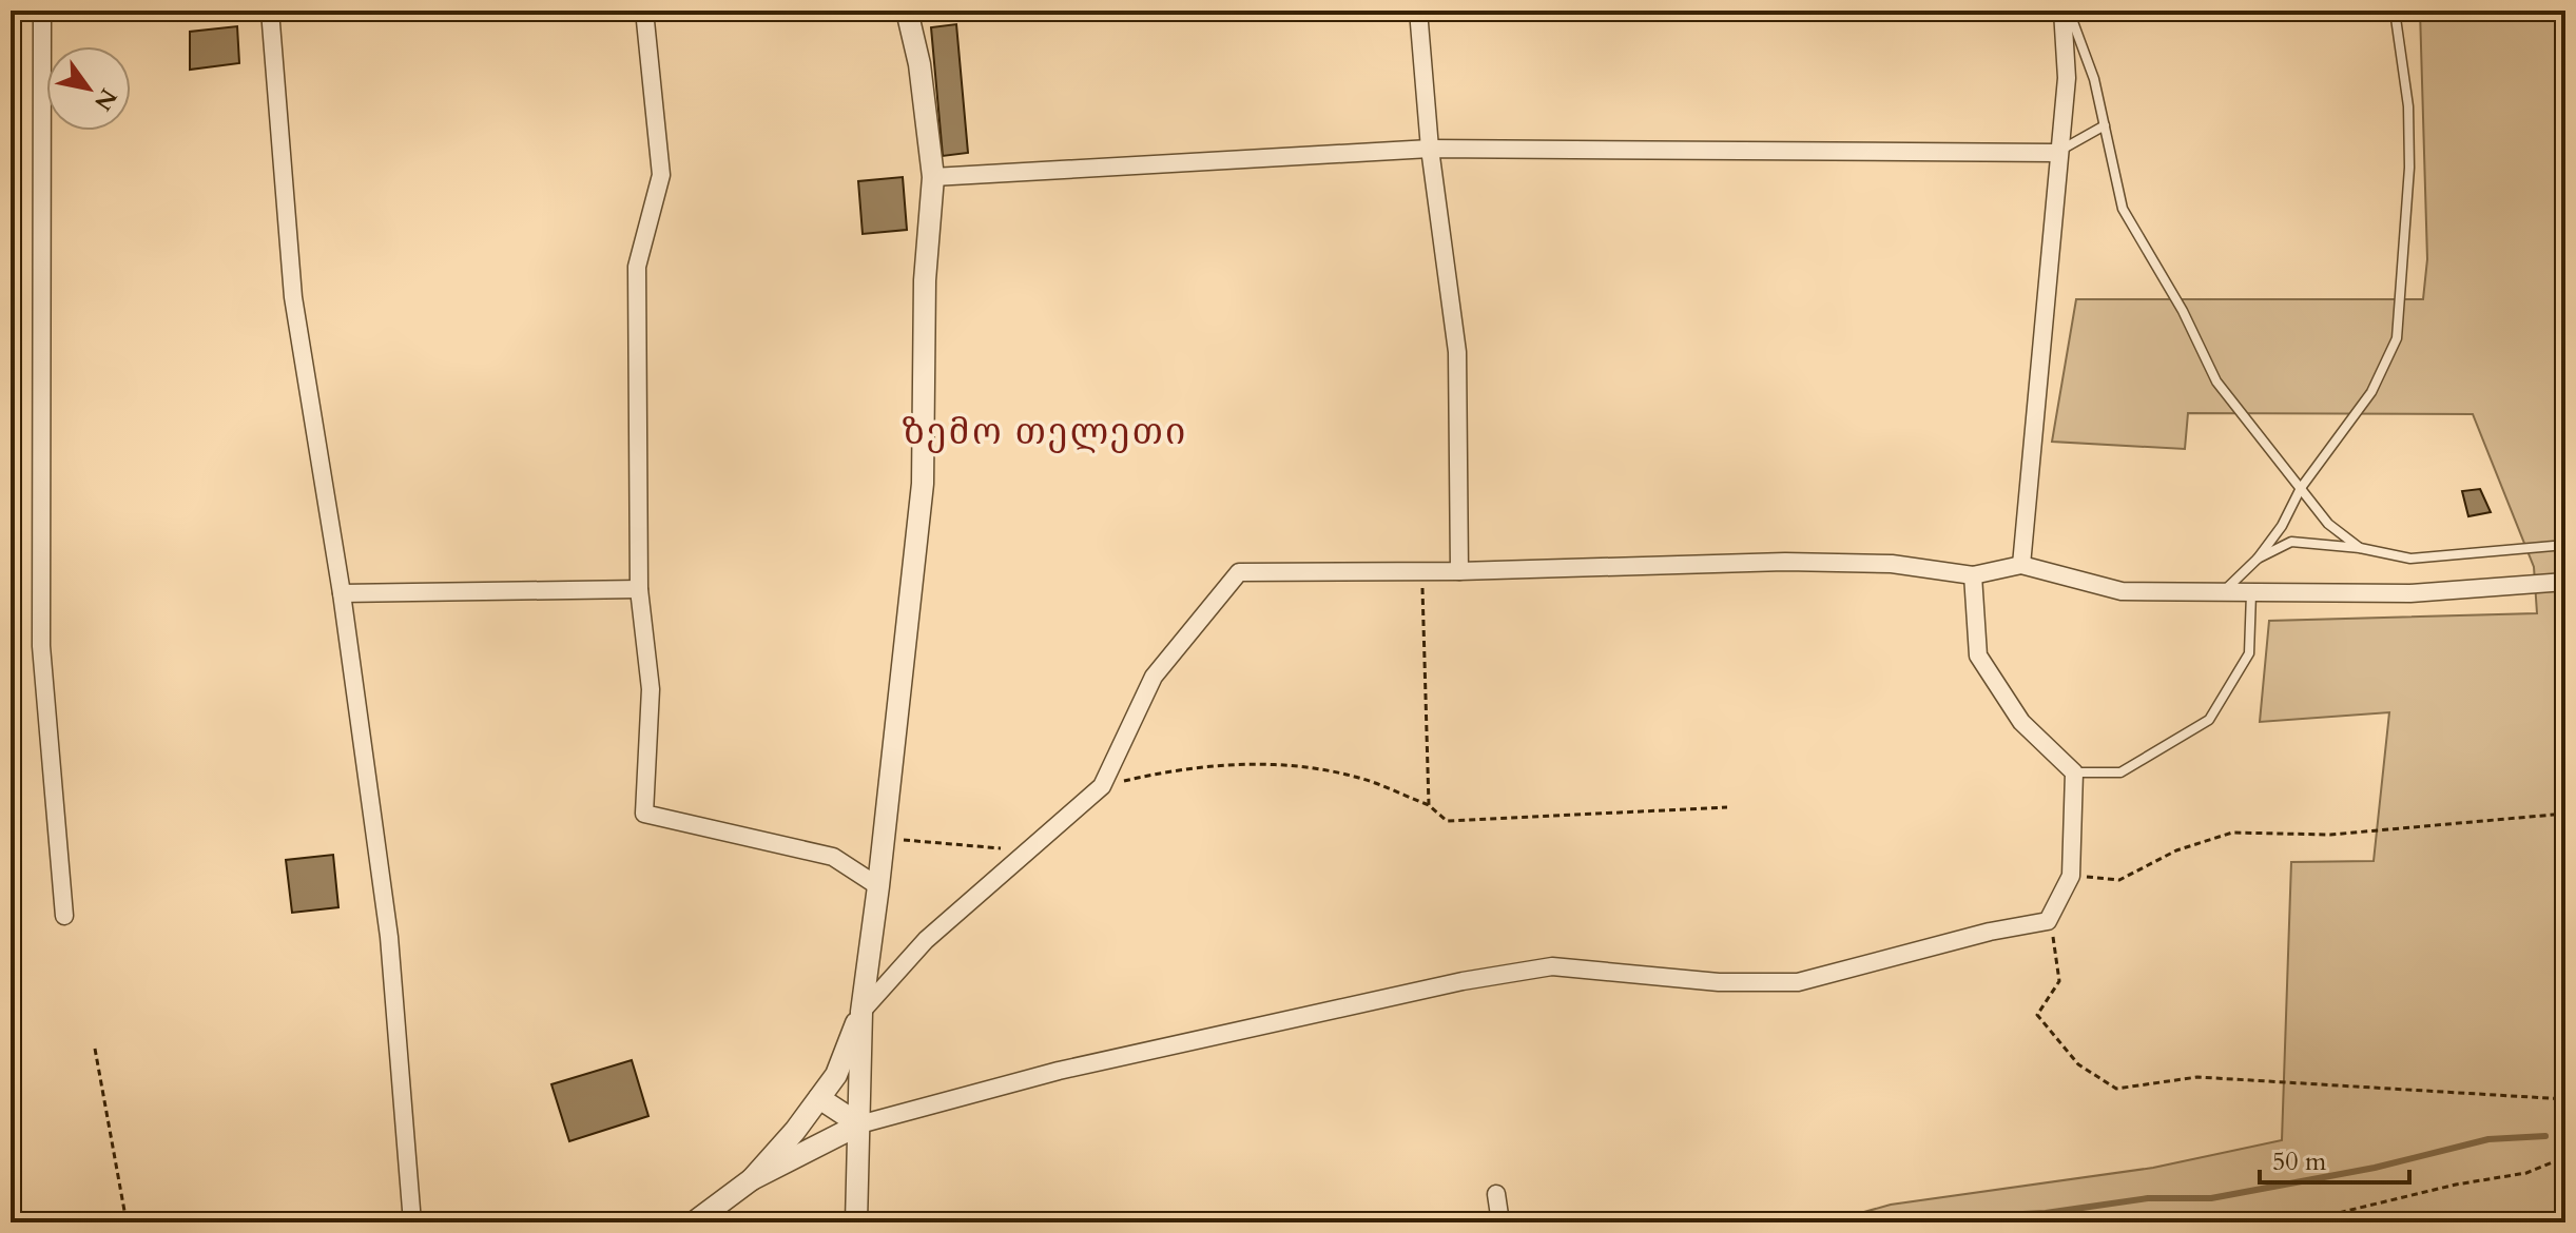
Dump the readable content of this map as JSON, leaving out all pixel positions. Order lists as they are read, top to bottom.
{
  "districts": ["ზემო თელეთი"],
  "scale_bar": "50 m",
  "north": "bottom right"
}
